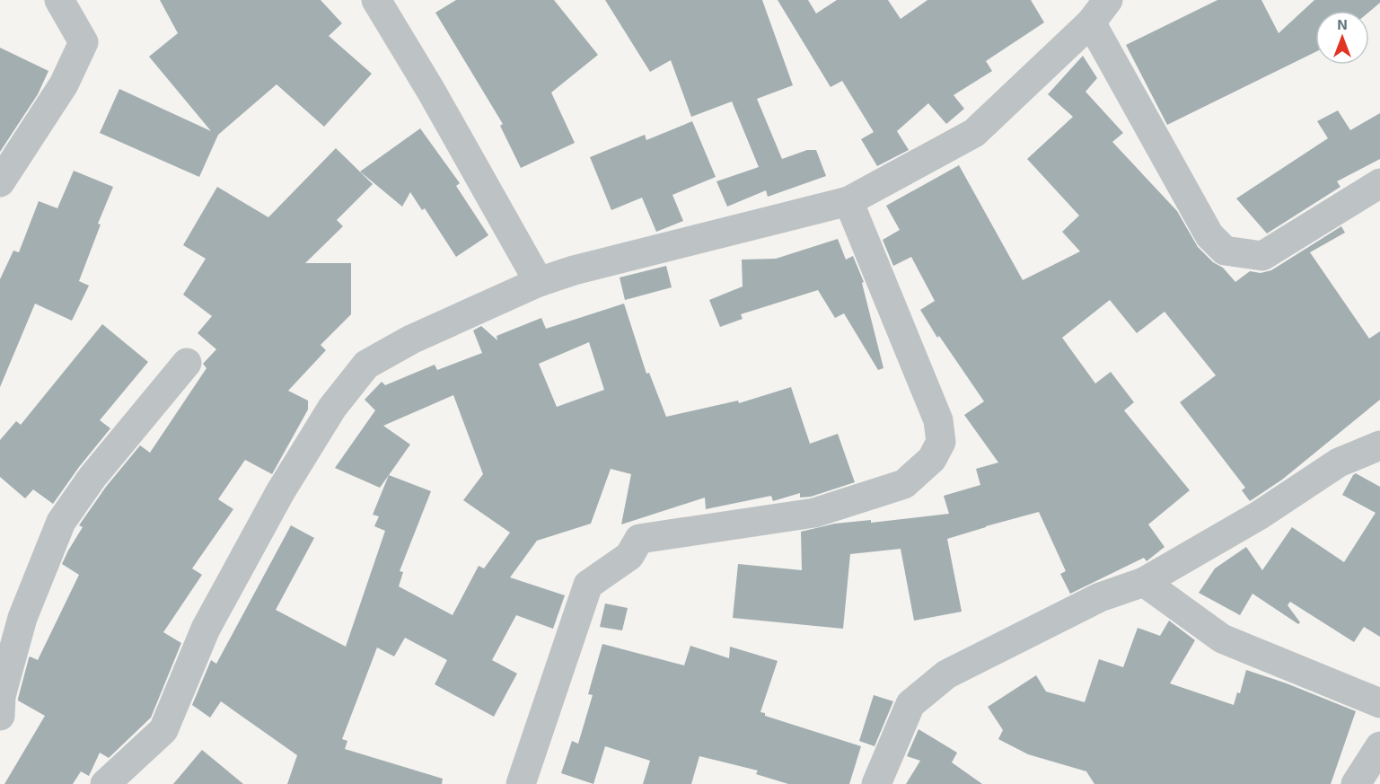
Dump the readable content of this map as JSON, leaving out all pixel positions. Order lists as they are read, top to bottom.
{
  "north": "top"
}
